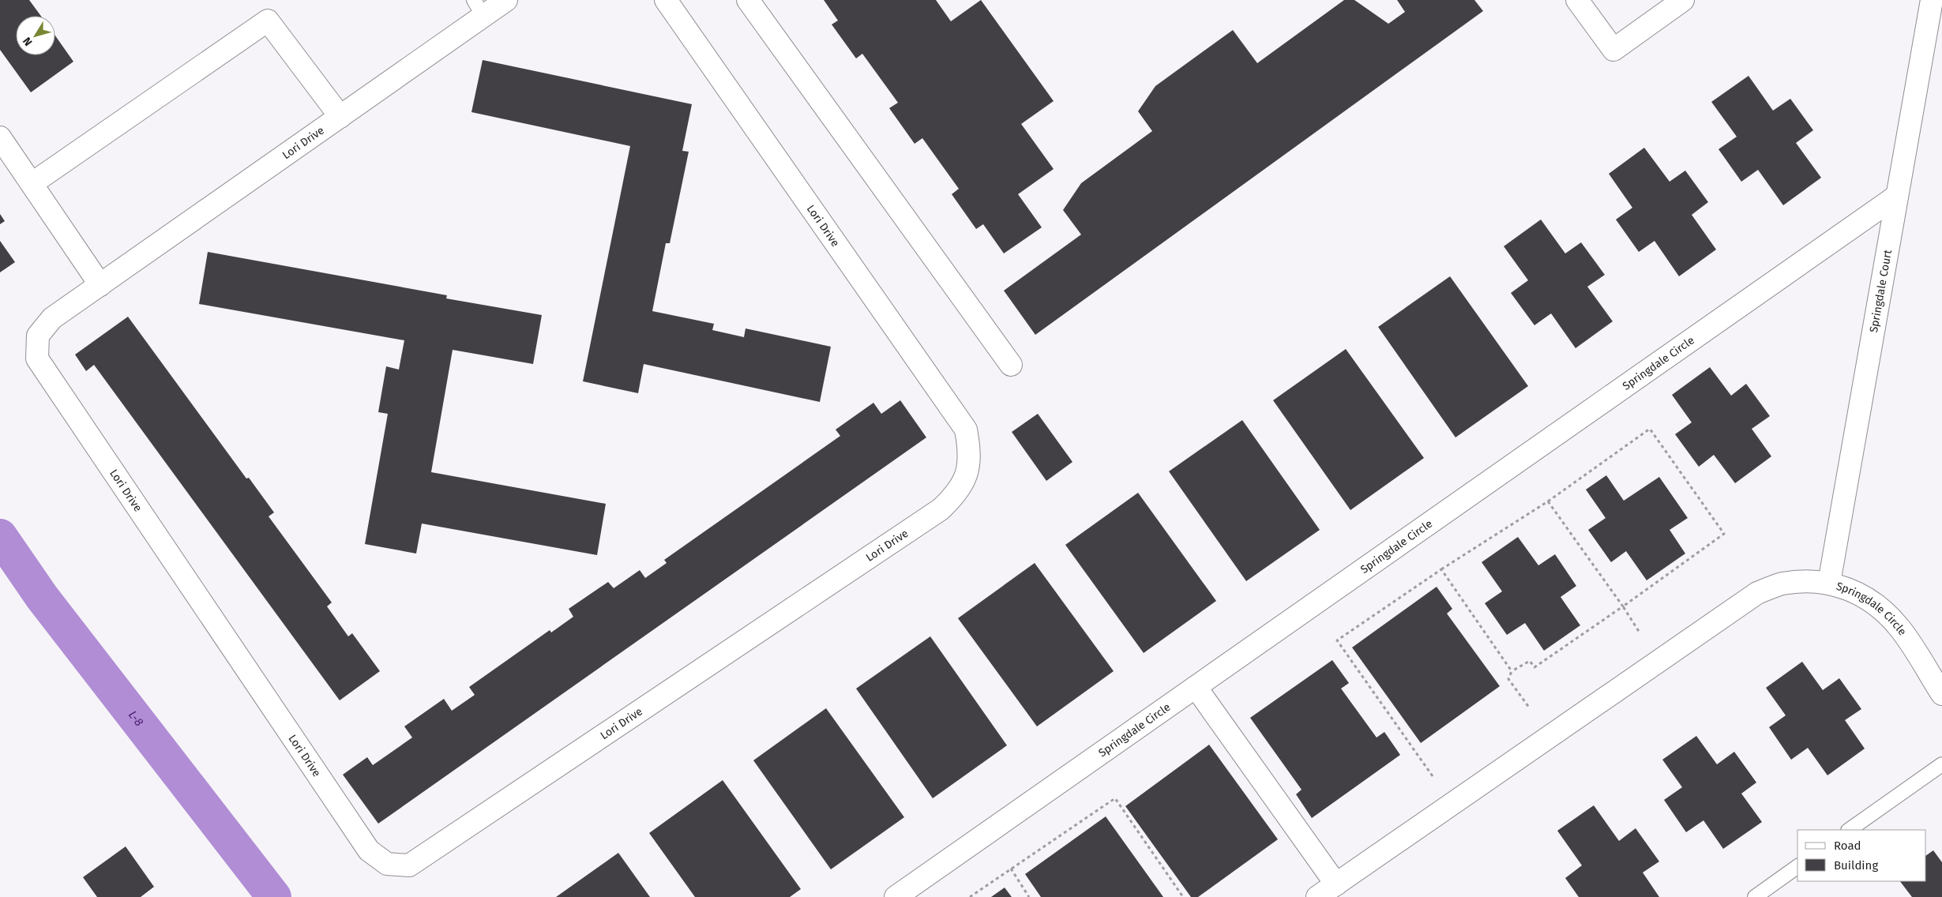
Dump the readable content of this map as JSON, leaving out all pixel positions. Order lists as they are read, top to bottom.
{
  "streets": {
    "street": ["Lori Drive", "Springdale Court", "Springdale Circle"]
  },
  "crossings": [
    ["Springdale Court", "Springdale Circle"]
  ],
  "water": ["L-8"],
  "legend": ["Road", "Building"],
  "north": "bottom left"
}
